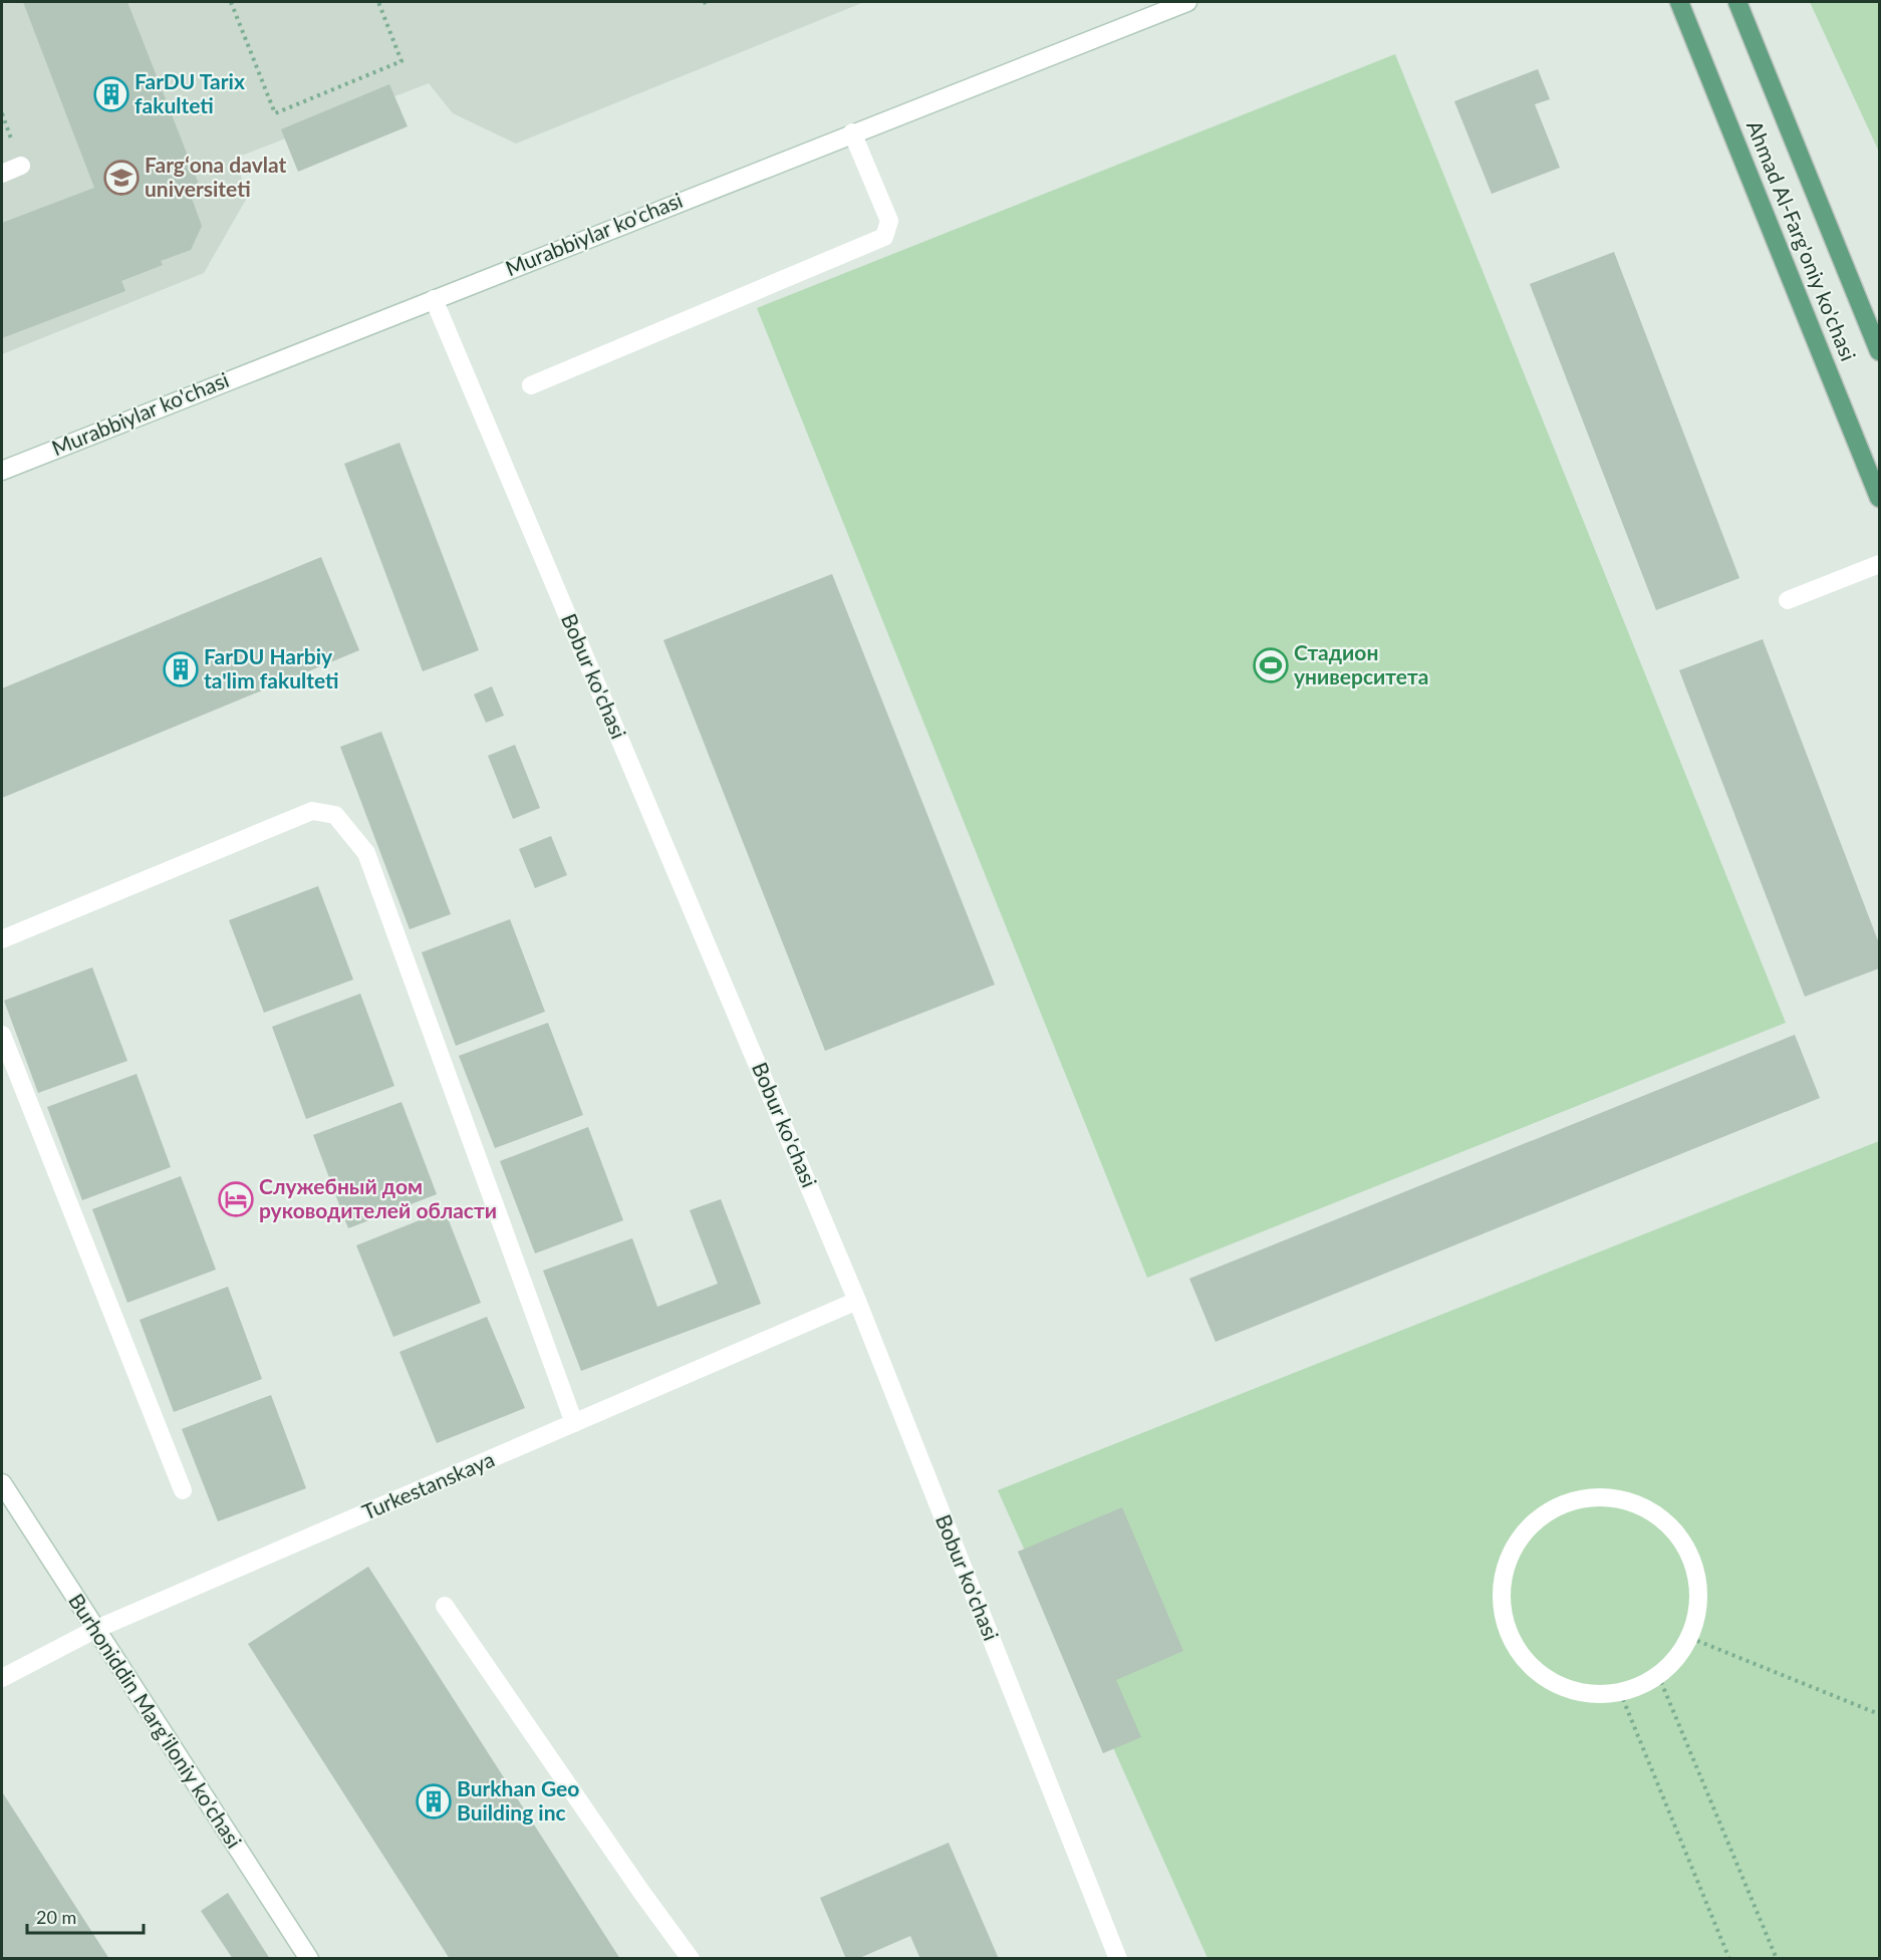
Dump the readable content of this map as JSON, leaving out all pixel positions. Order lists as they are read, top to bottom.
{
  "streets": {
    "main road": ["Ahmad Al-Farg'oniy ko'chasi"],
    "street": [
      "Murabbiylar ko'chasi",
      "Bobur ko'chasi",
      "Turkestanskaya",
      "Burhoniddin Marg'iloniy ko'chasi"
    ]
  },
  "crossings": [
    ["Murabbiylar ko'chasi", "Bobur ko'chasi"],
    ["Bobur ko'chasi", "Turkestanskaya"],
    ["Turkestanskaya", "Burhoniddin Marg'iloniy ko'chasi"]
  ],
  "places": {
    "building": ["FarDU Tarix fakulteti", "FarDU Harbiy ta'lim fakulteti", "Burkhan Geo Building inc"],
    "school or university": ["Fargʻona davlat universiteti"],
    "sports": ["Стадион университета"],
    "hotel": ["Служебный дом руководителей области"]
  },
  "scale_bar": "20 m"
}
